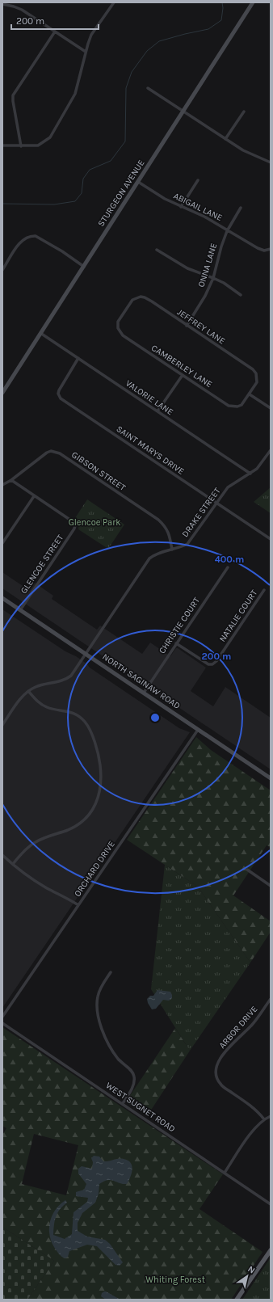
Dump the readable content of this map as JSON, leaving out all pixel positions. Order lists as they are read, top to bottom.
{
  "streets": {
    "street": [
      "STURGEON AVENUE",
      "ABIGAIL LANE",
      "ONNA LANE",
      "JEFFREY LANE",
      "CAMBERLEY LANE",
      "VALORIE LANE",
      "SAINT MARYS DRIVE",
      "GIBSON STREET",
      "DRAKE STREET",
      "GLENCOE STREET",
      "NATALIE COURT",
      "CHRISTIE COURT",
      "NORTH SAGINAW ROAD",
      "ORCHARD DRIVE",
      "ARBOR DRIVE",
      "WEST SUGNET ROAD"
    ]
  },
  "crossings": [
    ["STURGEON AVENUE", "ABIGAIL LANE"],
    ["STURGEON AVENUE", "VALORIE LANE"],
    ["ABIGAIL LANE", "ONNA LANE"],
    ["ONNA LANE", "JEFFREY LANE"],
    ["JEFFREY LANE", "CAMBERLEY LANE"],
    ["VALORIE LANE", "SAINT MARYS DRIVE"],
    ["VALORIE LANE", "DRAKE STREET"],
    ["SAINT MARYS DRIVE", "DRAKE STREET"],
    ["GIBSON STREET", "DRAKE STREET"],
    ["DRAKE STREET", "NORTH SAGINAW ROAD"],
    ["GLENCOE STREET", "NORTH SAGINAW ROAD"],
    ["NATALIE COURT", "CHRISTIE COURT"],
    ["CHRISTIE COURT", "NORTH SAGINAW ROAD"],
    ["NORTH SAGINAW ROAD", "ORCHARD DRIVE"]
  ],
  "parks": ["Glencoe Park", "Whiting Forest"],
  "scale_bar": "200 m",
  "north": "top right",
  "rings": ["400 m", "200 m"]
}
